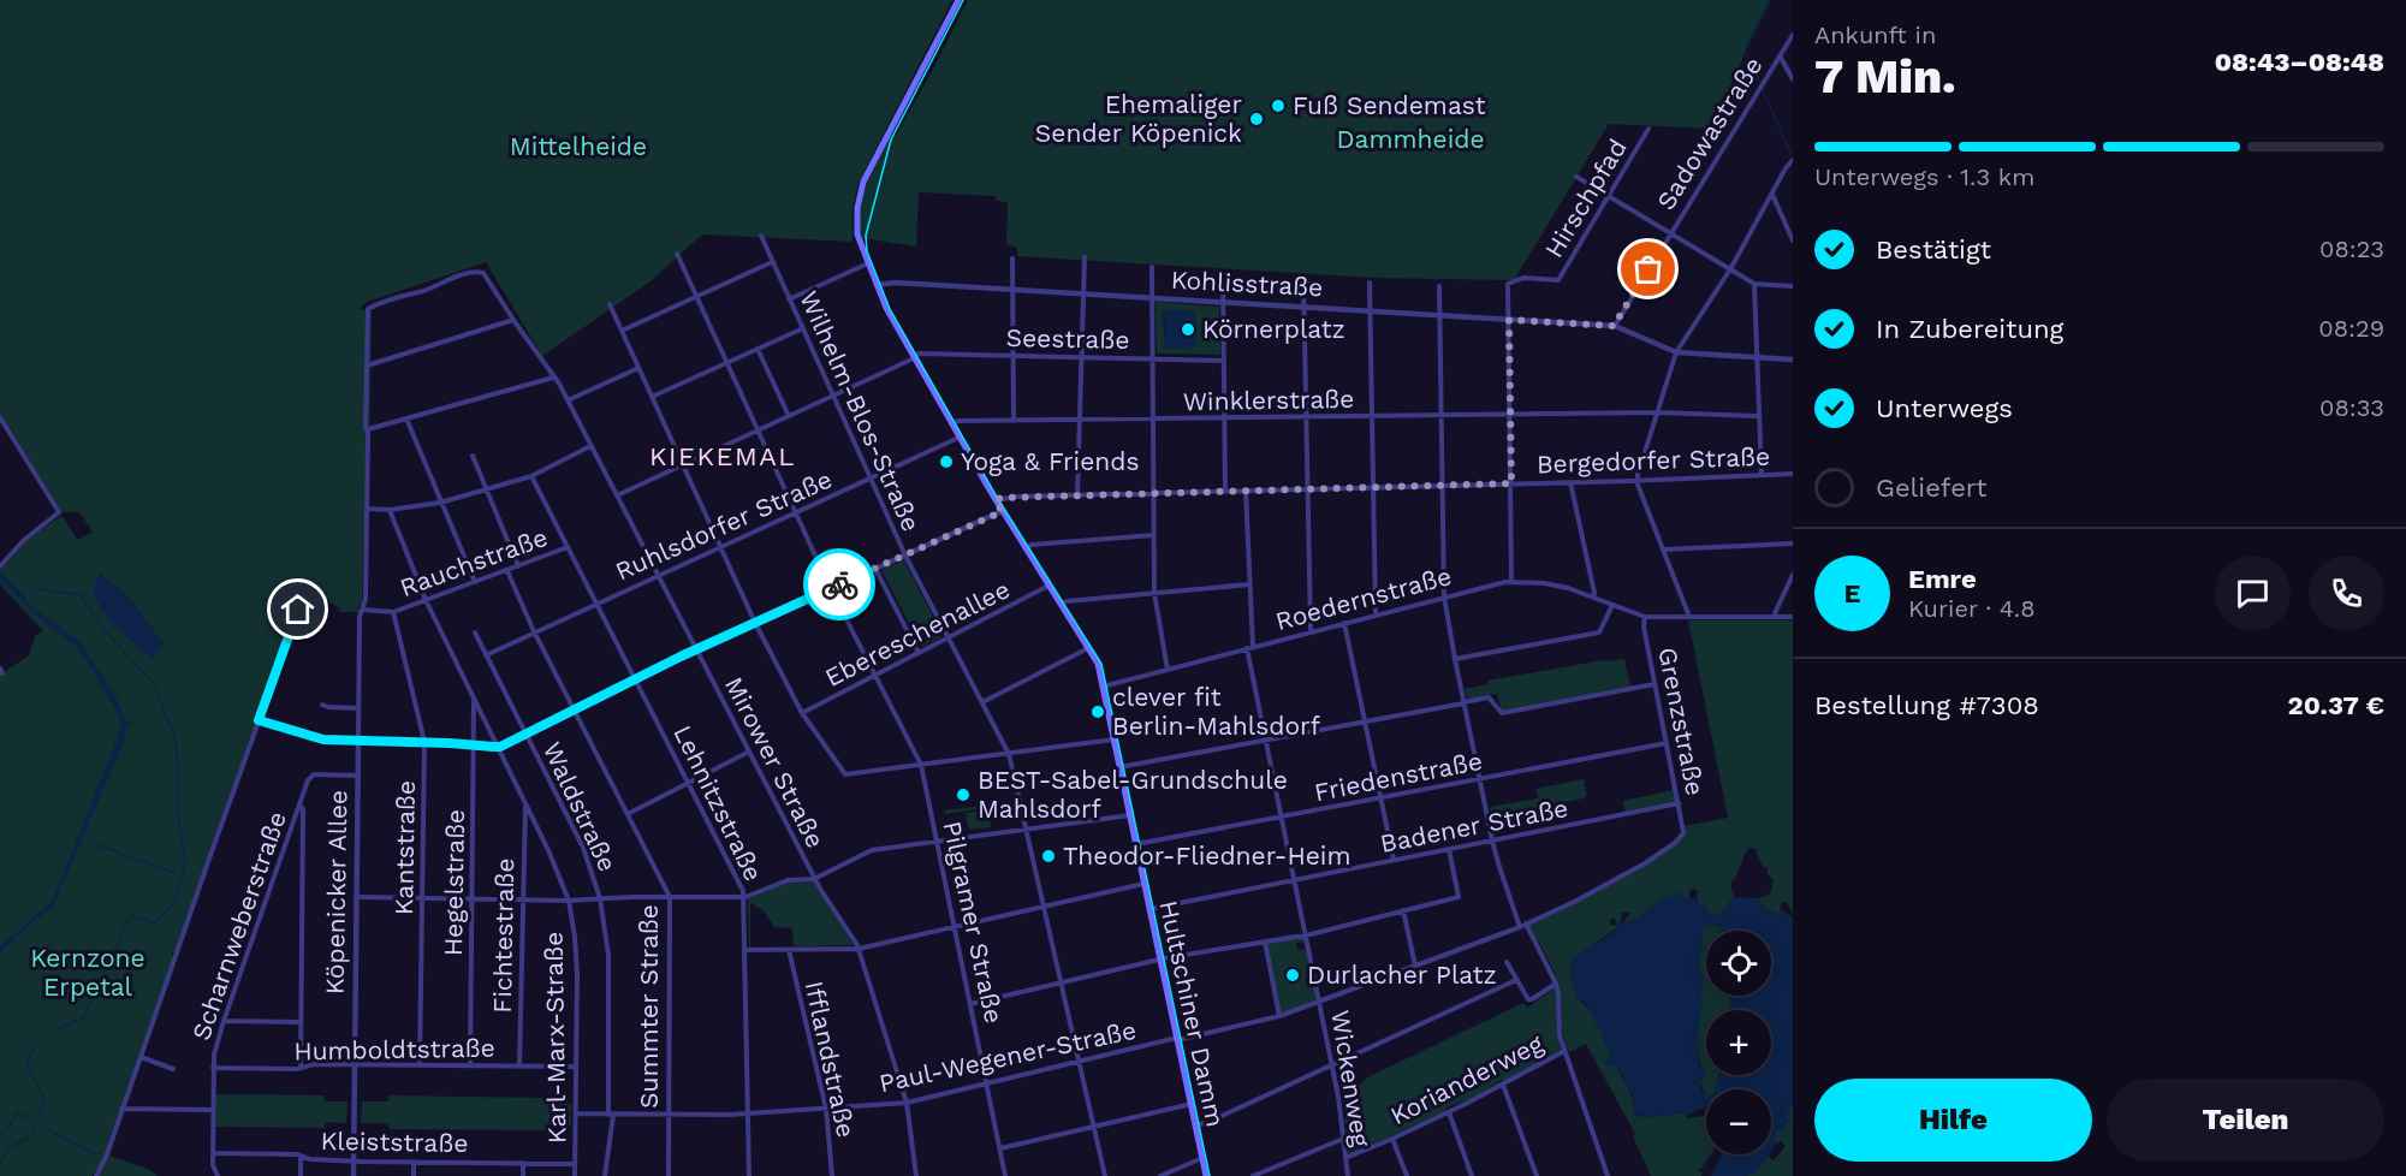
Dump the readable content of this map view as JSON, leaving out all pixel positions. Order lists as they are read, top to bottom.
{
  "streets": {
    "main road": ["Hultschiner Damm"],
    "street": [
      "Sadowastraße",
      "Hirschpfad",
      "Kohlisstraße",
      "Seestraße",
      "Winklerstraße",
      "Wilhelm-Blos-Straße",
      "Bergedorfer Straße",
      "Ruhlsdorfer Straße",
      "Rauchstraße",
      "Roedernstraße",
      "Ebereschenallee",
      "Grenzstraße",
      "Mirower Straße",
      "Friedenstraße",
      "Lehnitzstraße",
      "Waldstraße",
      "Badener Straße",
      "Kantstraße",
      "Hegelstraße",
      "Köpenicker Allee",
      "Pilgramer Straße",
      "Scharnweberstraße",
      "Fichtestraße",
      "Summter Straße",
      "Karl-Marx-Straße",
      "Humboldtstraße",
      "Paul-Wegener-Straße",
      "Ifflandstraße",
      "Wickenweg",
      "Korianderweg",
      "Kleiststraße"
    ]
  },
  "crossings": [
    ["Sadowastraße", "Kohlisstraße"],
    ["Hirschpfad", "Kohlisstraße"],
    ["Kohlisstraße", "Hultschiner Damm"],
    ["Seestraße", "Hultschiner Damm"],
    ["Winklerstraße", "Hultschiner Damm"],
    ["Wilhelm-Blos-Straße", "Ruhlsdorfer Straße"],
    ["Wilhelm-Blos-Straße", "Ebereschenallee"],
    ["Wilhelm-Blos-Straße", "Paul-Wegener-Straße"],
    ["Bergedorfer Straße", "Hultschiner Damm"],
    ["Bergedorfer Straße", "Wickenweg"],
    ["Ruhlsdorfer Straße", "Mirower Straße"],
    ["Ruhlsdorfer Straße", "Lehnitzstraße"],
    ["Ruhlsdorfer Straße", "Waldstraße"],
    ["Ruhlsdorfer Straße", "Pilgramer Straße"],
    ["Ruhlsdorfer Straße", "Summter Straße"],
    ["Ruhlsdorfer Straße", "Hultschiner Damm"],
    ["Rauchstraße", "Lehnitzstraße"],
    ["Rauchstraße", "Kantstraße"],
    ["Rauchstraße", "Köpenicker Allee"],
    ["Rauchstraße", "Summter Straße"],
    ["Rauchstraße", "Karl-Marx-Straße"],
    ["Roedernstraße", "Grenzstraße"],
    ["Roedernstraße", "Hultschiner Damm"],
    ["Roedernstraße", "Wickenweg"],
    ["Ebereschenallee", "Pilgramer Straße"],
    ["Ebereschenallee", "Hultschiner Damm"],
    ["Grenzstraße", "Friedenstraße"],
    ["Grenzstraße", "Badener Straße"],
    ["Grenzstraße", "Paul-Wegener-Straße"],
    ["Mirower Straße", "Köpenicker Allee"],
    ["Mirower Straße", "Paul-Wegener-Straße"],
    ["Friedenstraße", "Hultschiner Damm"],
    ["Friedenstraße", "Wickenweg"],
    ["Lehnitzstraße", "Paul-Wegener-Straße"],
    ["Waldstraße", "Paul-Wegener-Straße"],
    ["Badener Straße", "Hultschiner Damm"],
    ["Badener Straße", "Wickenweg"],
    ["Kantstraße", "Humboldtstraße"],
    ["Hegelstraße", "Karl-Marx-Straße"],
    ["Hegelstraße", "Humboldtstraße"],
    ["Köpenicker Allee", "Scharnweberstraße"],
    ["Köpenicker Allee", "Humboldtstraße"],
    ["Köpenicker Allee", "Kleiststraße"],
    ["Pilgramer Straße", "Paul-Wegener-Straße"],
    ["Scharnweberstraße", "Humboldtstraße"],
    ["Scharnweberstraße", "Kleiststraße"],
    ["Fichtestraße", "Karl-Marx-Straße"],
    ["Fichtestraße", "Humboldtstraße"],
    ["Summter Straße", "Paul-Wegener-Straße"],
    ["Hultschiner Damm", "Paul-Wegener-Straße"],
    ["Karl-Marx-Straße", "Humboldtstraße"],
    ["Karl-Marx-Straße", "Paul-Wegener-Straße"],
    ["Karl-Marx-Straße", "Kleiststraße"],
    ["Paul-Wegener-Straße", "Ifflandstraße"],
    ["Paul-Wegener-Straße", "Wickenweg"],
    ["Wickenweg", "Korianderweg"]
  ],
  "districts": ["KIEKEMAL"],
  "parks": ["Dammheide", "Mittelheide", "Kernzone Erpetal"],
  "places": [
    "Fuß Sendemast",
    "Ehemaliger Sender Köpenick",
    "Körnerplatz",
    "Yoga & Friends",
    "clever fit Berlin-Mahlsdorf",
    "BEST-Sabel-Grundschule Mahlsdorf",
    "Theodor-Fliedner-Heim",
    "Durlacher Platz"
  ],
  "page": {
    "heading": ["7 Min.", "Ankunft in", "08:43–08:48"],
    "panel": [
      "Emre",
      "Kurier · 4.8",
      "Bestellung #7308",
      "20.37 €"
    ],
    "bar": "Unterwegs · 1.3 km",
    "list": [
      ["Bestätigt", "08:23"],
      ["In Zubereitung", "08:29"],
      ["Unterwegs", "08:33"],
      "Geliefert"
    ],
    "round": "E",
    "map_buttons": ["+", "−"],
    "buttons": ["Hilfe", "Teilen"]
  }
}
